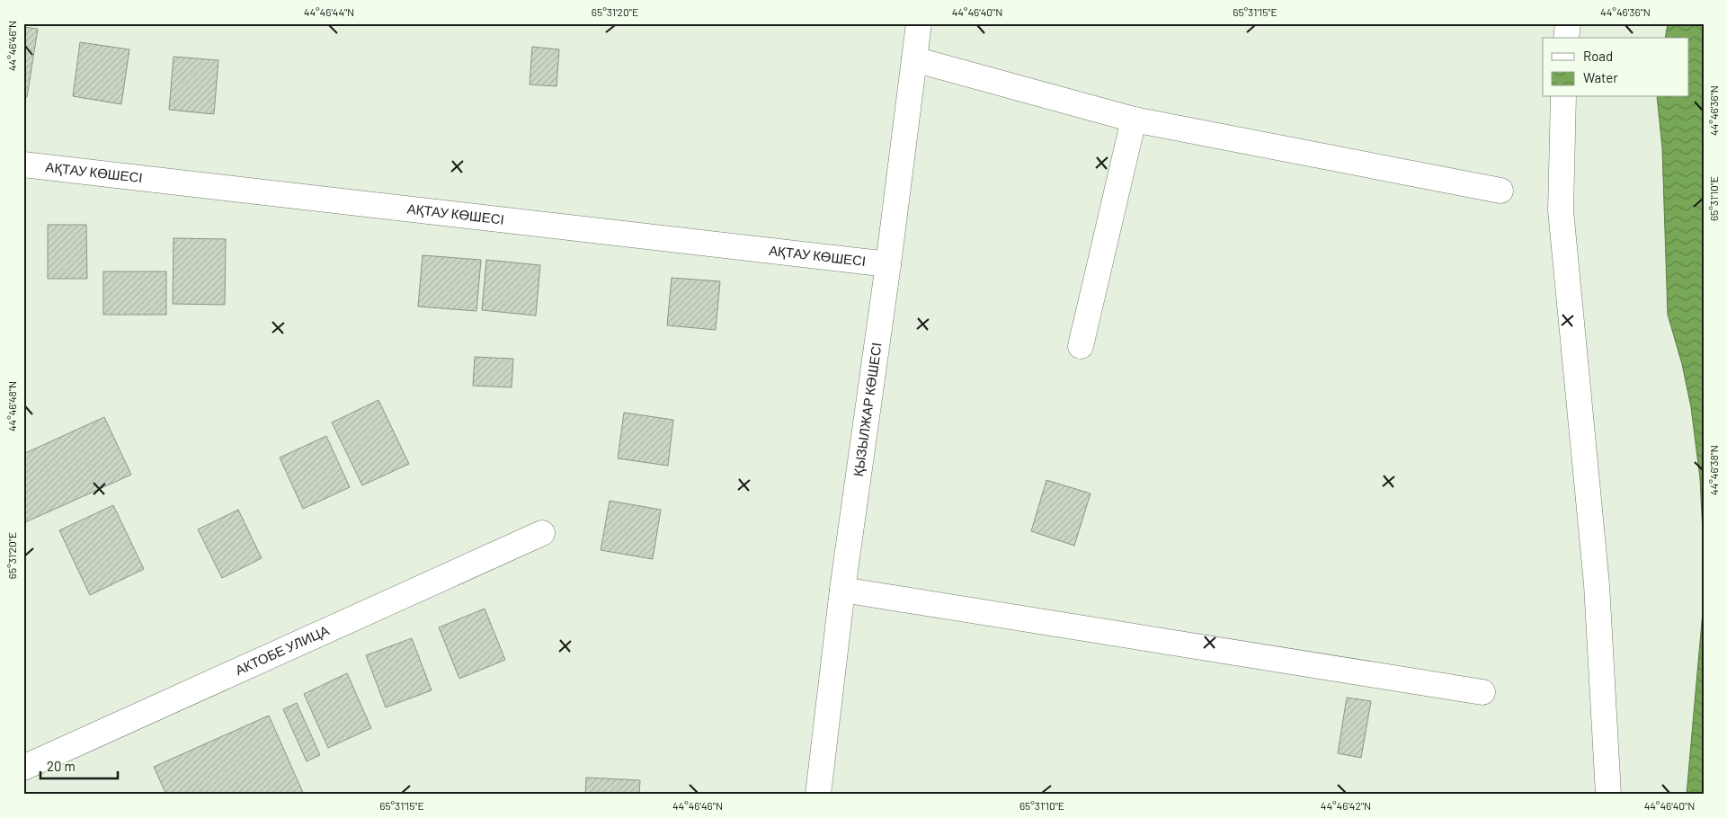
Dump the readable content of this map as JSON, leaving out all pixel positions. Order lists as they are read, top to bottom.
{
  "streets": {
    "street": ["АҚТАУ КӨШЕСІ", "ҚЫЗЫЛЖАР КӨШЕСІ", "АКТОБЕ УЛИЦА"]
  },
  "crossings": [
    ["АҚТАУ КӨШЕСІ", "ҚЫЗЫЛЖАР КӨШЕСІ"]
  ],
  "legend": ["Road", "Water"],
  "scale_bar": "20 m",
  "coordinates": [
    "44°46'44\"N",
    "65°31'20\"E",
    "44°46'40\"N",
    "65°31'15\"E",
    "44°46'36\"N",
    "44°46'46\"N",
    "65°31'10\"E",
    "44°46'48\"N",
    "44°46'38\"N",
    "44°46'42\"N"
  ]
}
